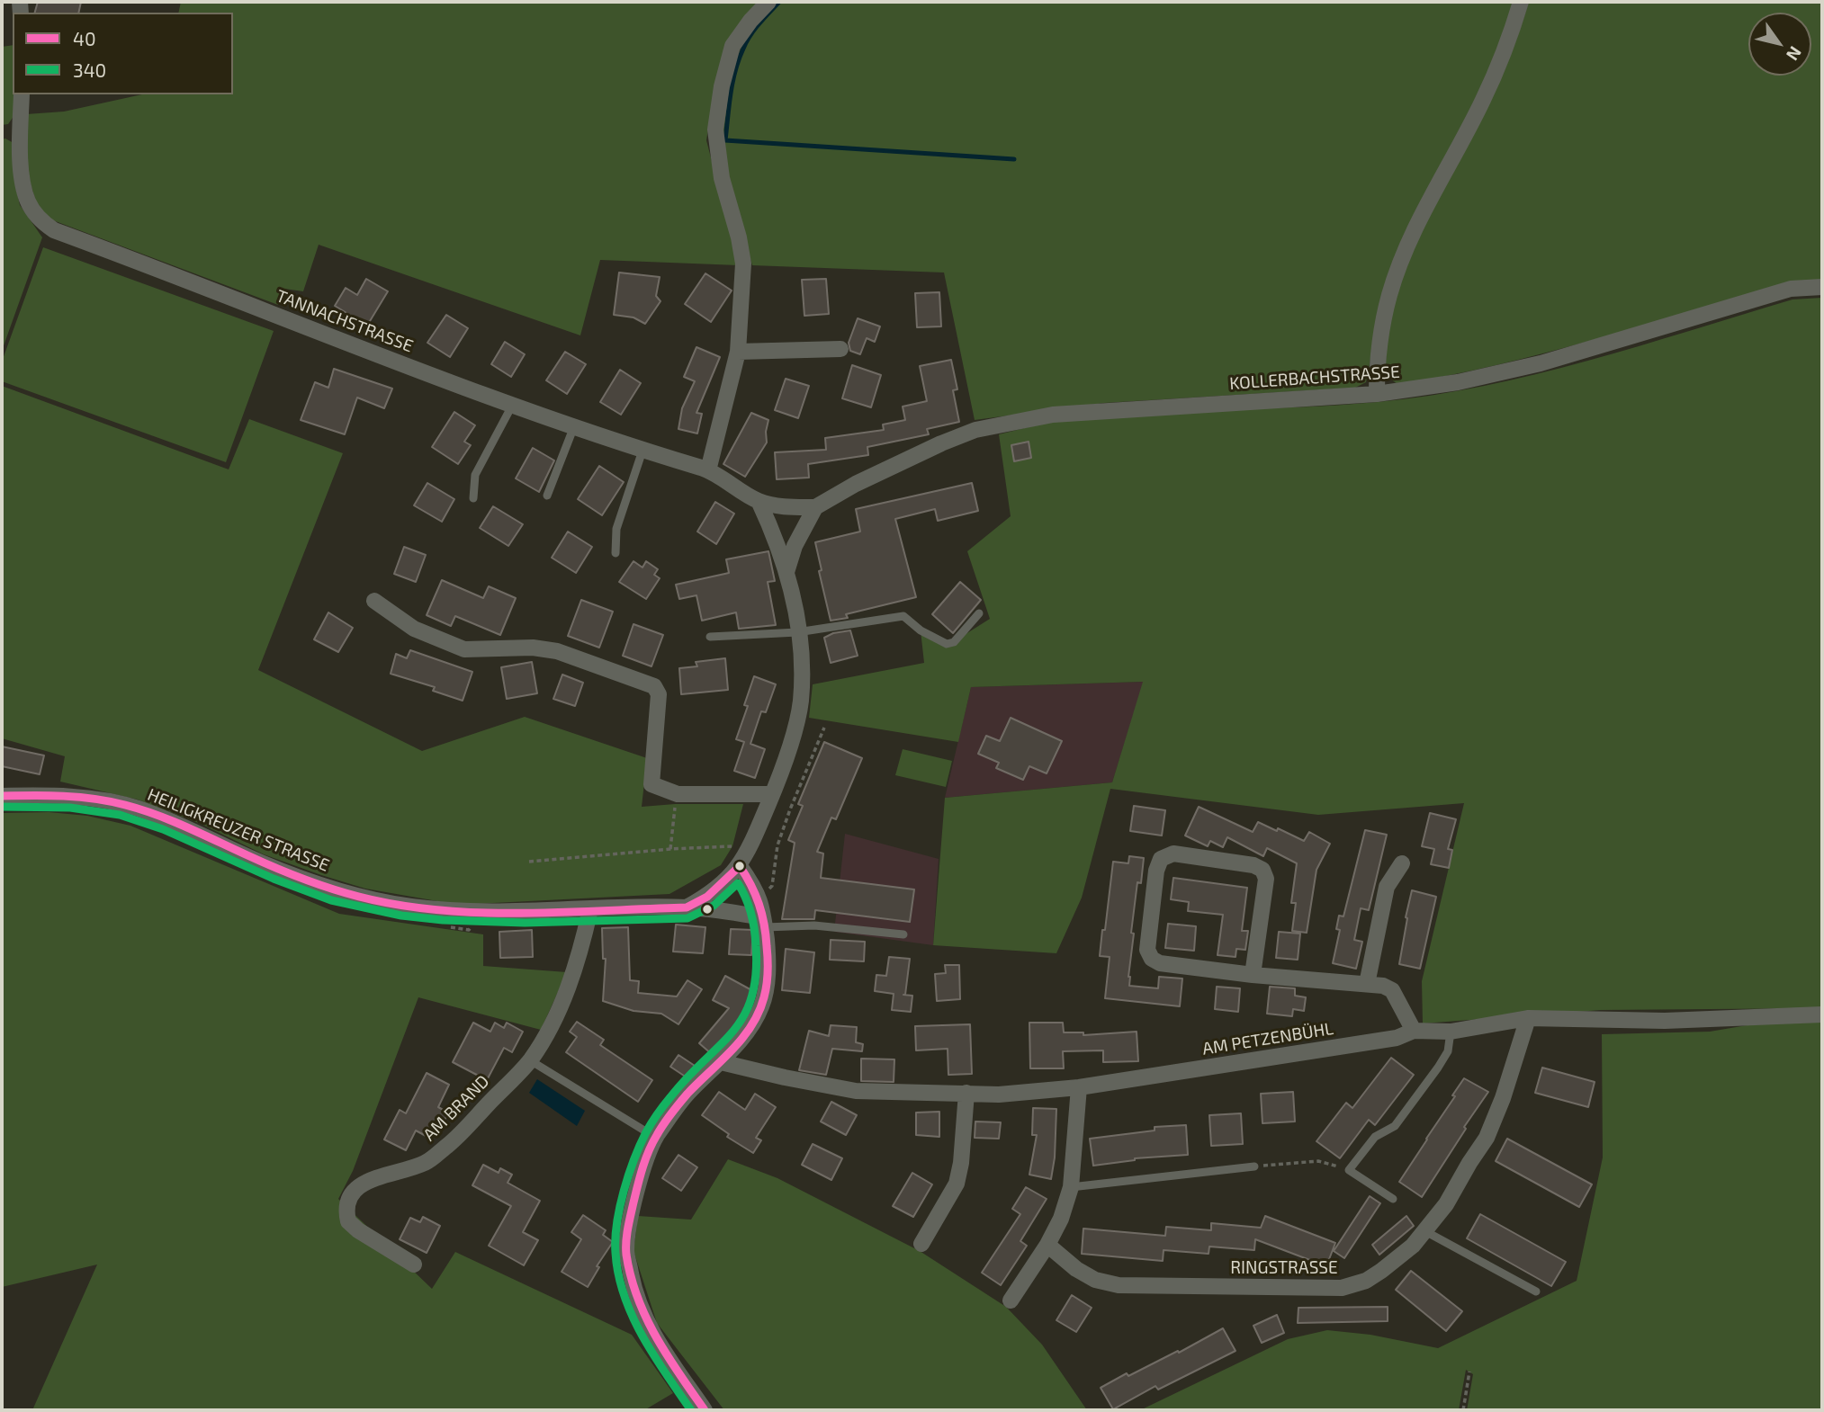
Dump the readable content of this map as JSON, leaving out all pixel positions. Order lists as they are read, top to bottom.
{
  "streets": {
    "street": [
      "TANNACHSTRASSE",
      "KOLLERBACHSTRASSE",
      "HEILIGKREUZER STRASSE",
      "AM PETZENBÜHL",
      "AM BRAND",
      "RINGSTRASSE"
    ]
  },
  "crossings": [
    ["TANNACHSTRASSE", "KOLLERBACHSTRASSE"],
    ["HEILIGKREUZER STRASSE", "AM BRAND"],
    ["AM PETZENBÜHL", "RINGSTRASSE"]
  ],
  "lines": ["transit line 40", "transit line 340"],
  "legend": ["40", "340"],
  "north": "bottom right"
}
